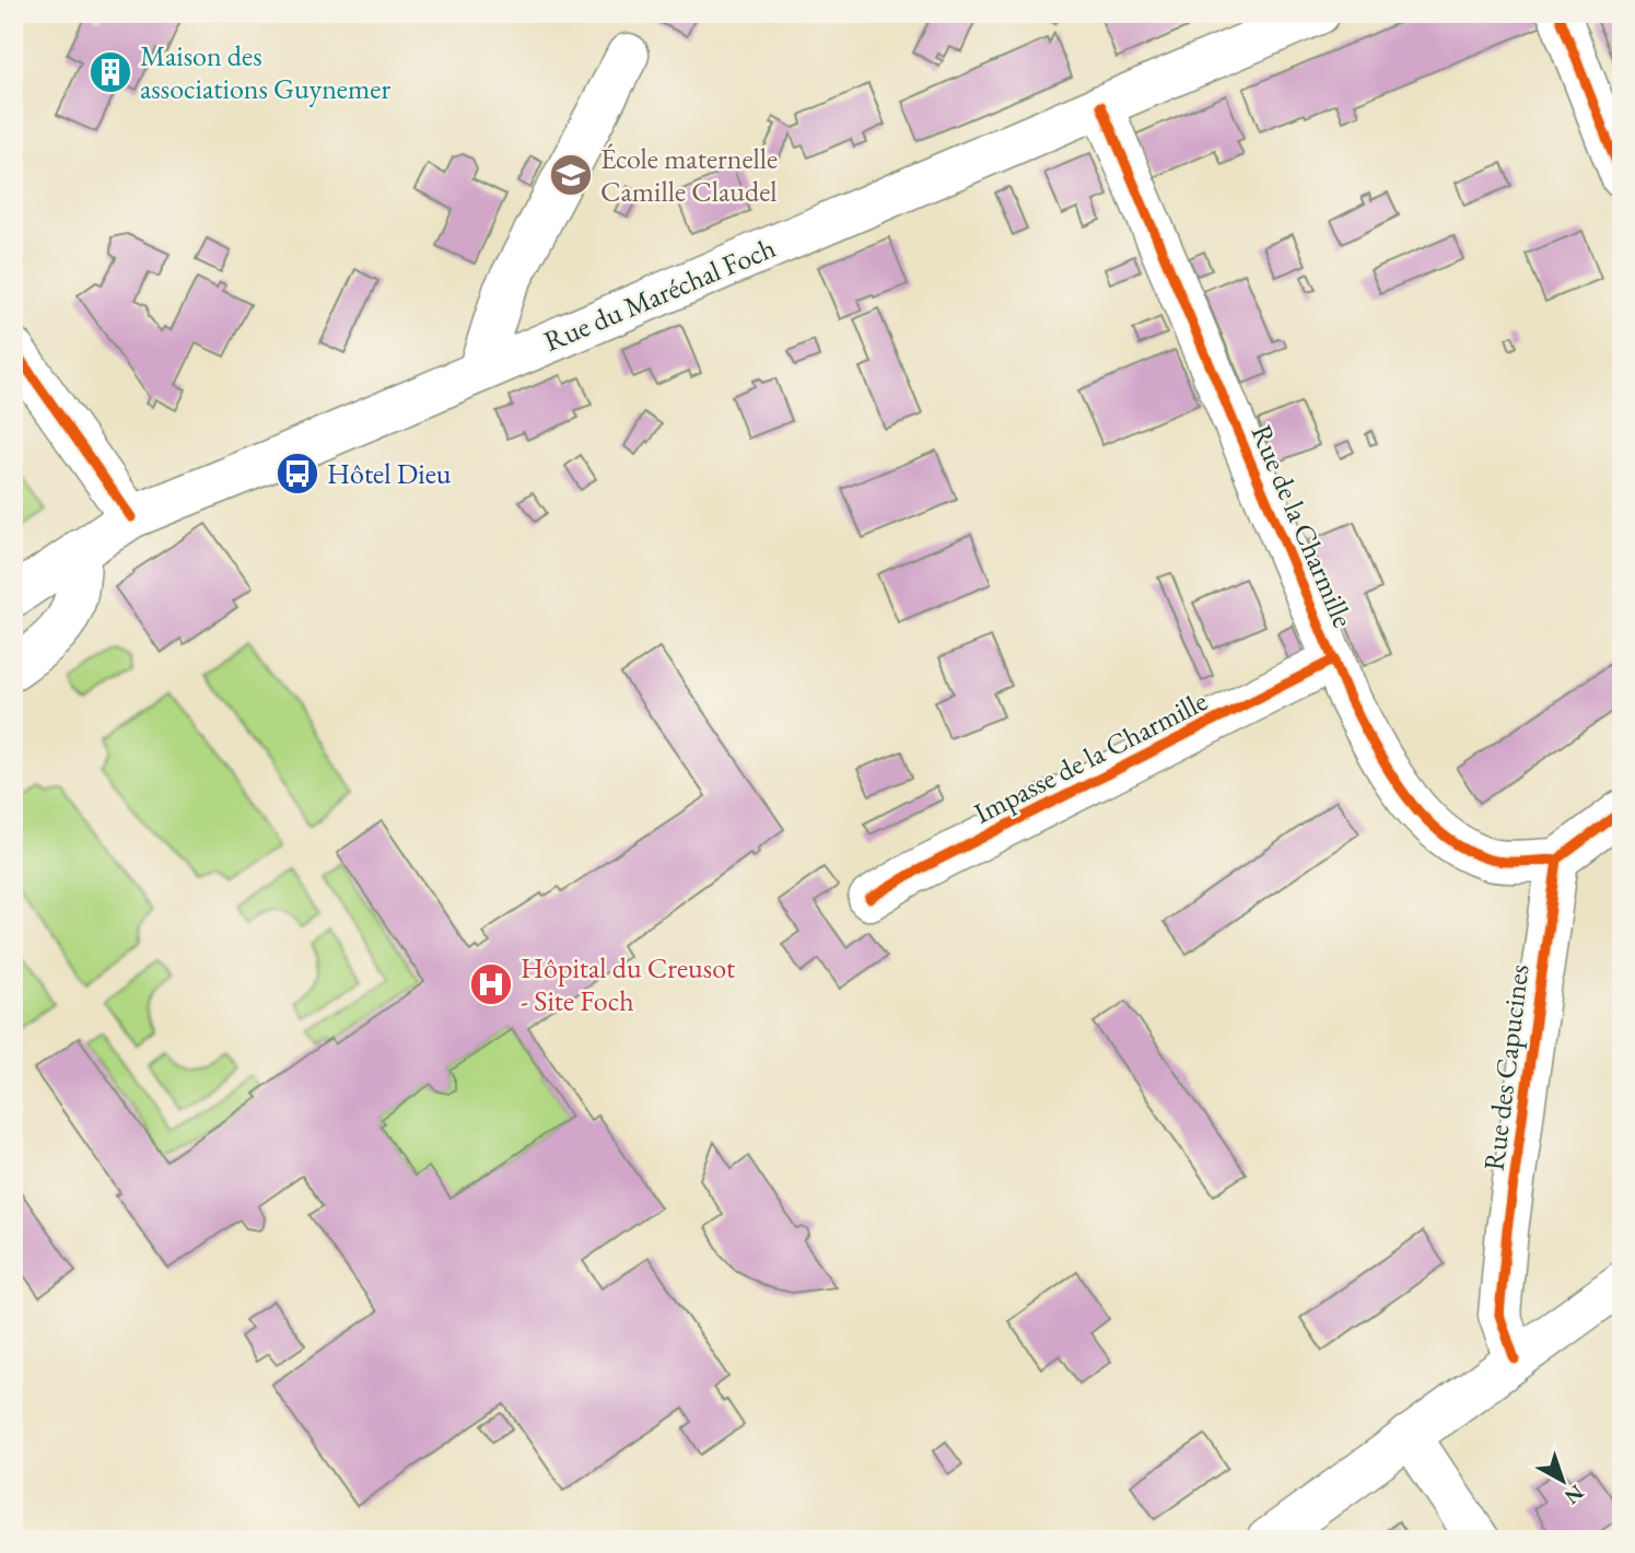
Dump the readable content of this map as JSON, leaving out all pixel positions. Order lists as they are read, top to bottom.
{
  "streets": {
    "street": [
      "Rue du Maréchal Foch",
      "Rue de la Charmille",
      "Impasse de la Charmille",
      "Rue des Capucines"
    ]
  },
  "crossings": [
    ["Rue du Maréchal Foch", "Rue de la Charmille"],
    ["Rue de la Charmille", "Impasse de la Charmille"],
    ["Rue de la Charmille", "Rue des Capucines"]
  ],
  "places": {
    "building": ["Maison des associations Guynemer"],
    "school or university": ["École maternelle Camille Claudel"],
    "bus stop": ["Hôtel Dieu"],
    "hospital": ["Hôpital du Creusot - Site Foch"]
  },
  "north": "bottom right"
}
